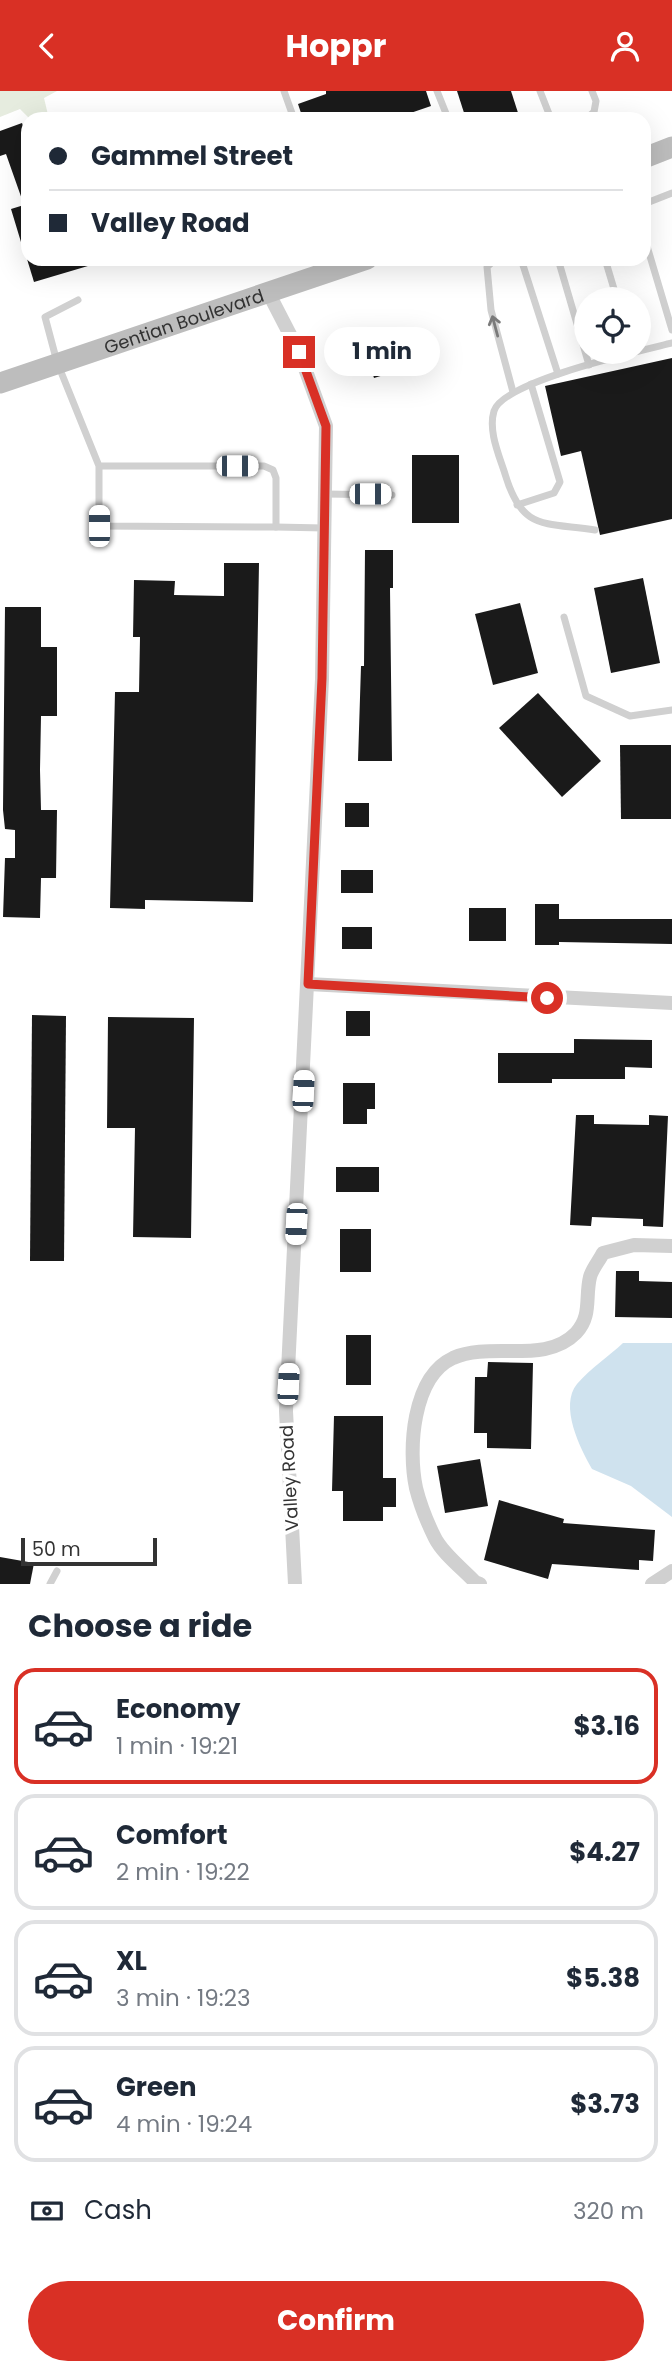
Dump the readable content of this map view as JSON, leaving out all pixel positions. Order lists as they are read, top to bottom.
{
  "streets": {
    "main road": ["Gentian Boulevard"],
    "street": ["Valley Road"]
  },
  "crossings": [
    ["Gentian Boulevard", "Valley Road"]
  ],
  "scale_bar": "50 m",
  "page": {
    "header": "Hoppr",
    "banner": ["Gammel Street", "Valley Road"],
    "bubble": "1 min",
    "scale": "50 m",
    "heading": "Choose a ride",
    "list": [
      {
        "name": "Economy",
        "note": "1 min · 19:21",
        "value": "$3.16"
      },
      {
        "name": "Comfort",
        "note": "2 min · 19:22",
        "value": "$4.27"
      },
      {
        "name": "XL",
        "note": "3 min · 19:23",
        "value": "$5.38"
      },
      {
        "name": "Green",
        "note": "4 min · 19:24",
        "value": "$3.73"
      }
    ],
    "pay": ["Cash", "320 m"],
    "buttons": "Confirm"
  }
}
